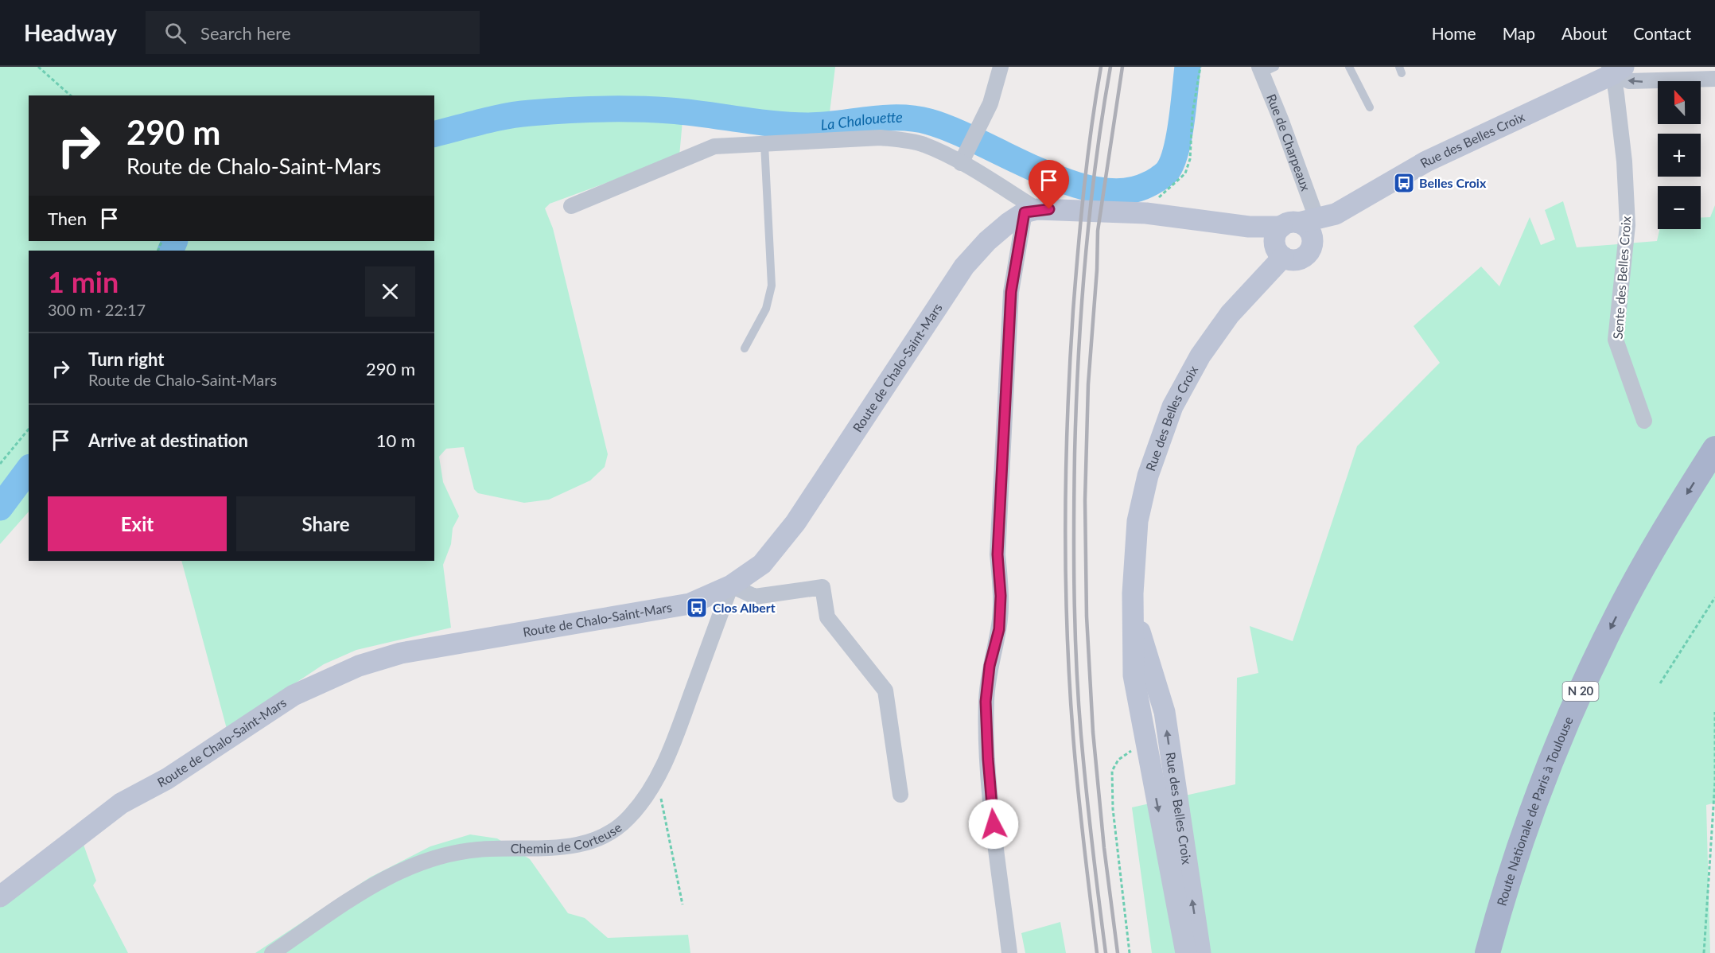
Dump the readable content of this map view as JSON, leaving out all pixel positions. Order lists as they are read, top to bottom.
{
  "streets": {
    "main road": [
      "Rue des Belles Croix",
      "Route de Chalo-Saint-Mars",
      "N 20",
      "Route Nationale de Paris à Toulouse"
    ],
    "street": ["Rue de Charpeaux", "Sente des Belles Croix", "Chemin de Corteuse"]
  },
  "crossings": [
    ["Rue des Belles Croix", "Rue de Charpeaux"],
    ["Rue des Belles Croix", "Sente des Belles Croix"],
    ["Route de Chalo-Saint-Mars", "Chemin de Corteuse"]
  ],
  "water": ["La Chalouette"],
  "places": {
    "bus stop": ["Belles Croix", "Clos Albert"]
  },
  "north": "top",
  "page": {
    "header": "Headway",
    "search": "Search here",
    "nav": [
      "Home",
      "Map",
      "About",
      "Contact"
    ],
    "map_buttons": ["+", "−"],
    "turn": ["290 m", "Route de Chalo-Saint-Mars"],
    "then": "Then",
    "heading": ["1 min", "300 m · 22:17"],
    "list": [
      {
        "name": "Turn right",
        "note": "Route de Chalo-Saint-Mars",
        "value": "290 m"
      },
      {
        "name": "Arrive at destination",
        "value": "10 m"
      }
    ],
    "buttons": ["Exit", "Share"]
  }
}
